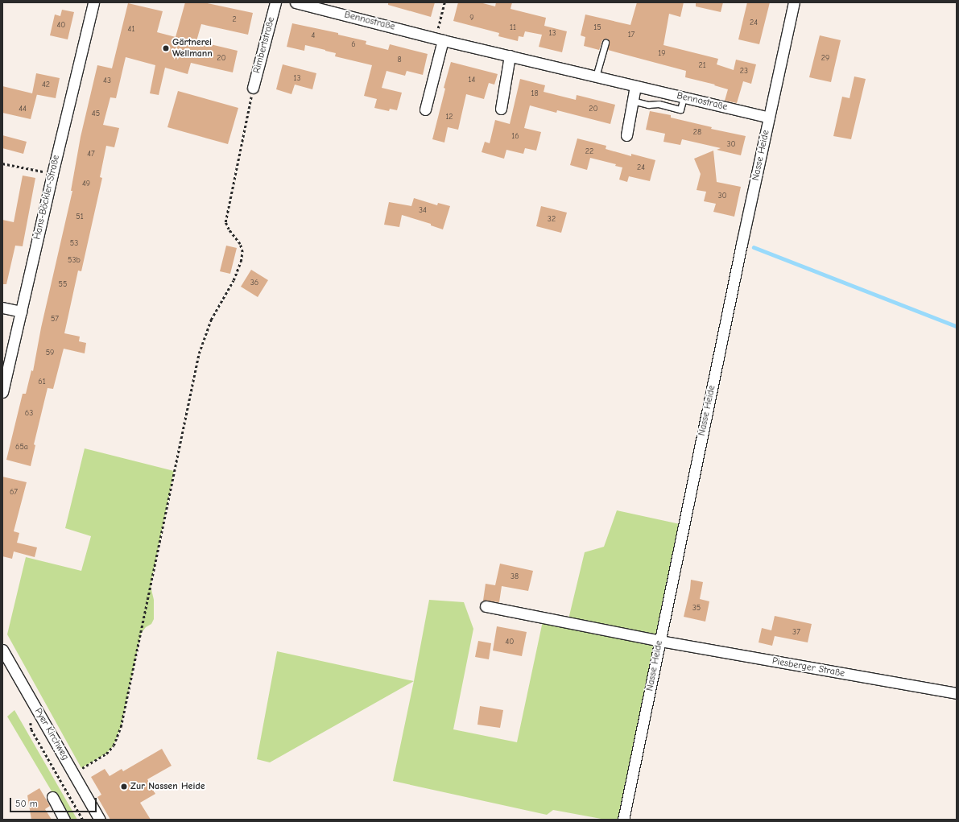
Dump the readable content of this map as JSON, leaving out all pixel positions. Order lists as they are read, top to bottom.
{
  "streets": {
    "street": [
      "Bennostraße",
      "Rimbertstraße",
      "Nasse Heide",
      "Hans-Böckler-Straße",
      "Piesberger Straße",
      "Pyer Kirchweg"
    ]
  },
  "crossings": [
    ["Bennostraße", "Nasse Heide"],
    ["Nasse Heide", "Piesberger Straße"]
  ],
  "places": ["Gärtnerei Wellmann", "Zur Nassen Heide"],
  "house_numbers": [
    "9",
    "2",
    "24",
    "40",
    "11",
    "15",
    "41",
    "13",
    "17",
    "4",
    "6",
    "19",
    "20",
    "29",
    "8",
    "21",
    "23",
    "13",
    "14",
    "43",
    "42",
    "18",
    "44",
    "20",
    "45",
    "12",
    "28",
    "16",
    "30",
    "22",
    "47",
    "24",
    "49",
    "30",
    "34",
    "51",
    "32",
    "53",
    "53b",
    "36",
    "55",
    "57",
    "59",
    "61",
    "63",
    "65a",
    "67",
    "38",
    "35",
    "37",
    "40"
  ],
  "scale_bar": "50 m"
}
